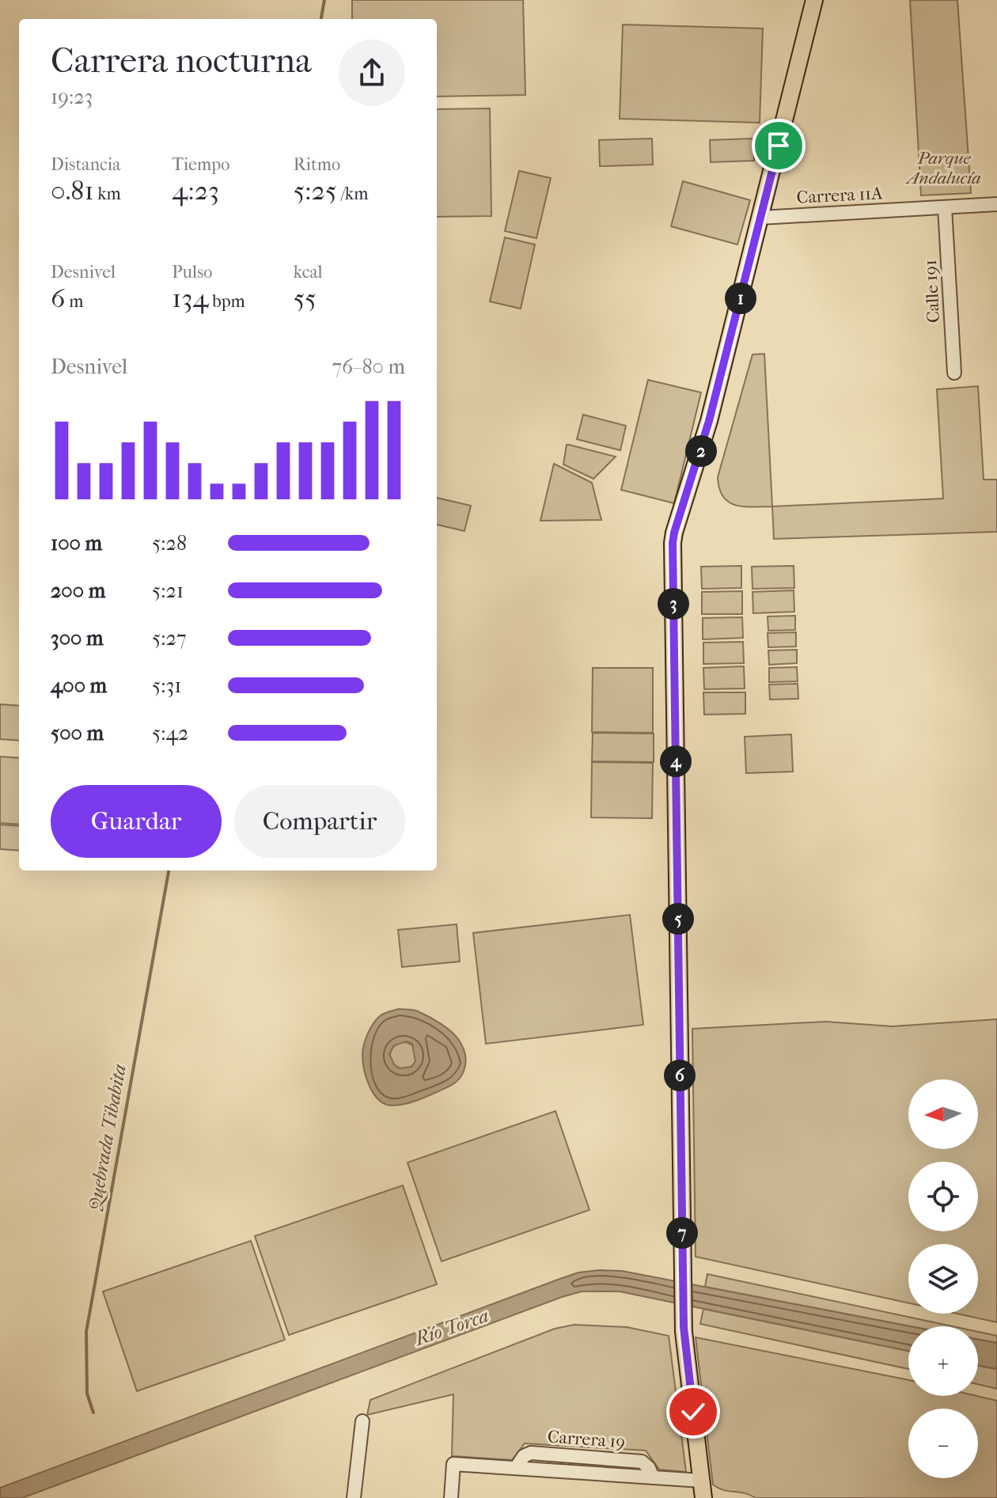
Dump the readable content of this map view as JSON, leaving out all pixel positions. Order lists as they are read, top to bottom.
{
  "streets": {
    "street": ["Carrera 11A", "Calle 191", "Carrera 19"]
  },
  "crossings": [
    ["Carrera 11A", "Calle 191"]
  ],
  "water": ["Quebrada Tibabita", "Río Torca"],
  "parks": ["Parque Andalucía"],
  "north": "left",
  "page": {
    "heading": ["Carrera nocturna", "19:23"],
    "stats": [
      ["Distancia", "0.81 km"],
      ["Tiempo", "4:23"],
      ["Ritmo", "5:25 /km"],
      ["Desnivel", "6 m"],
      ["Pulso", "134 bpm"],
      ["kcal", "55"]
    ],
    "pins": [
      "1",
      "2",
      "3",
      "4",
      "5",
      "6",
      "7"
    ],
    "chart": ["Desnivel", "76–80 m"],
    "list": [
      {
        "name": "100 m",
        "note": "5:28"
      },
      {
        "name": "200 m",
        "note": "5:21"
      },
      {
        "name": "300 m",
        "note": "5:27"
      },
      {
        "name": "400 m",
        "note": "5:31"
      },
      {
        "name": "500 m",
        "note": "5:42"
      }
    ],
    "buttons": ["Guardar", "Compartir"],
    "map_buttons": ["+", "−"]
  }
}
